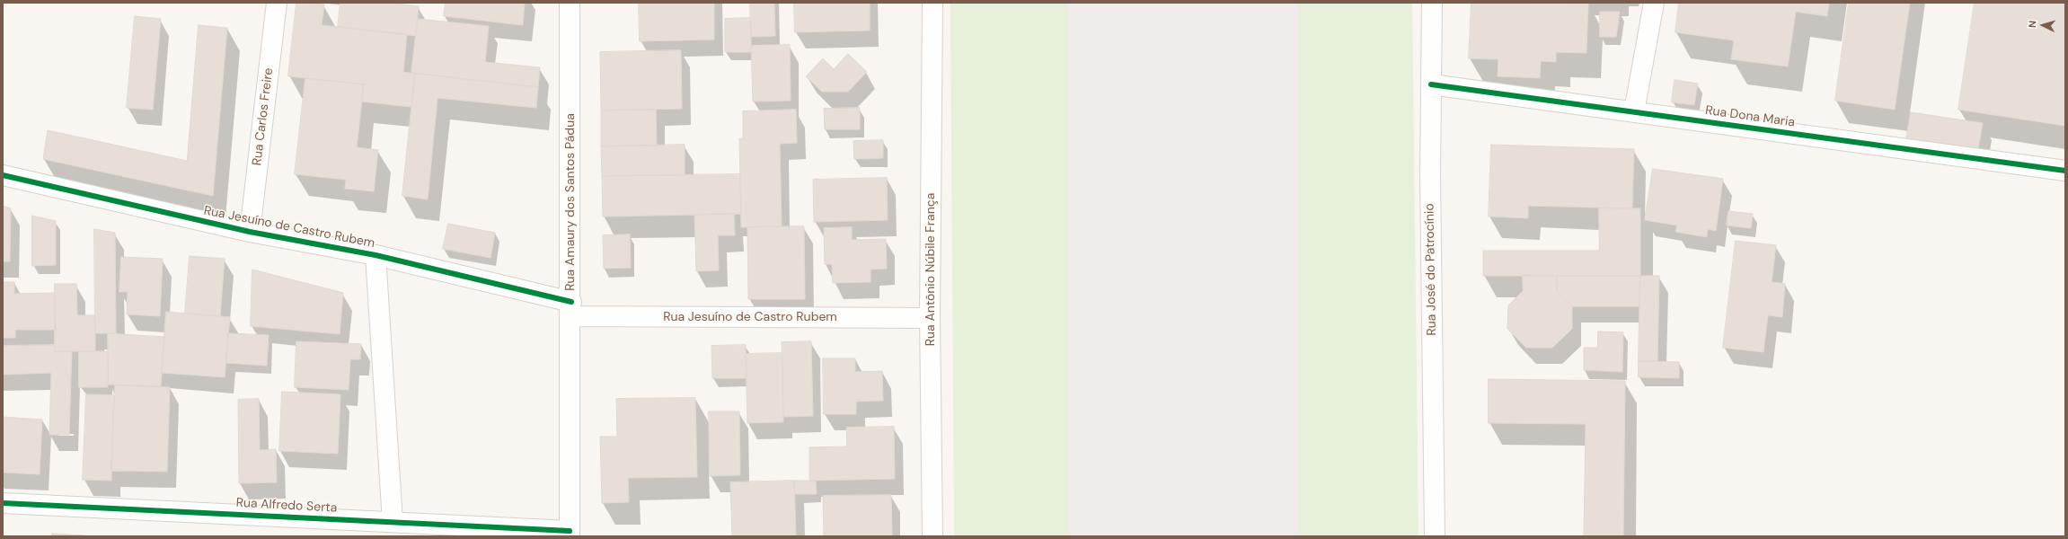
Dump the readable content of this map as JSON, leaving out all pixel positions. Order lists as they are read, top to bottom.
{
  "streets": {
    "street": [
      "Rua Carlos Freire",
      "Rua Dona Maria",
      "Rua Amaury dos Santos Pádua",
      "Rua Jesuíno de Castro Rubem",
      "Rua Antônio Núbile França",
      "Rua José do Patrocínio",
      "Rua Alfredo Serta"
    ]
  },
  "crossings": [
    ["Rua Carlos Freire", "Rua Jesuíno de Castro Rubem"],
    ["Rua Dona Maria", "Rua José do Patrocínio"],
    ["Rua Amaury dos Santos Pádua", "Rua Jesuíno de Castro Rubem"],
    ["Rua Amaury dos Santos Pádua", "Rua Alfredo Serta"],
    ["Rua Jesuíno de Castro Rubem", "Rua Antônio Núbile França"]
  ],
  "north": "left"
}
